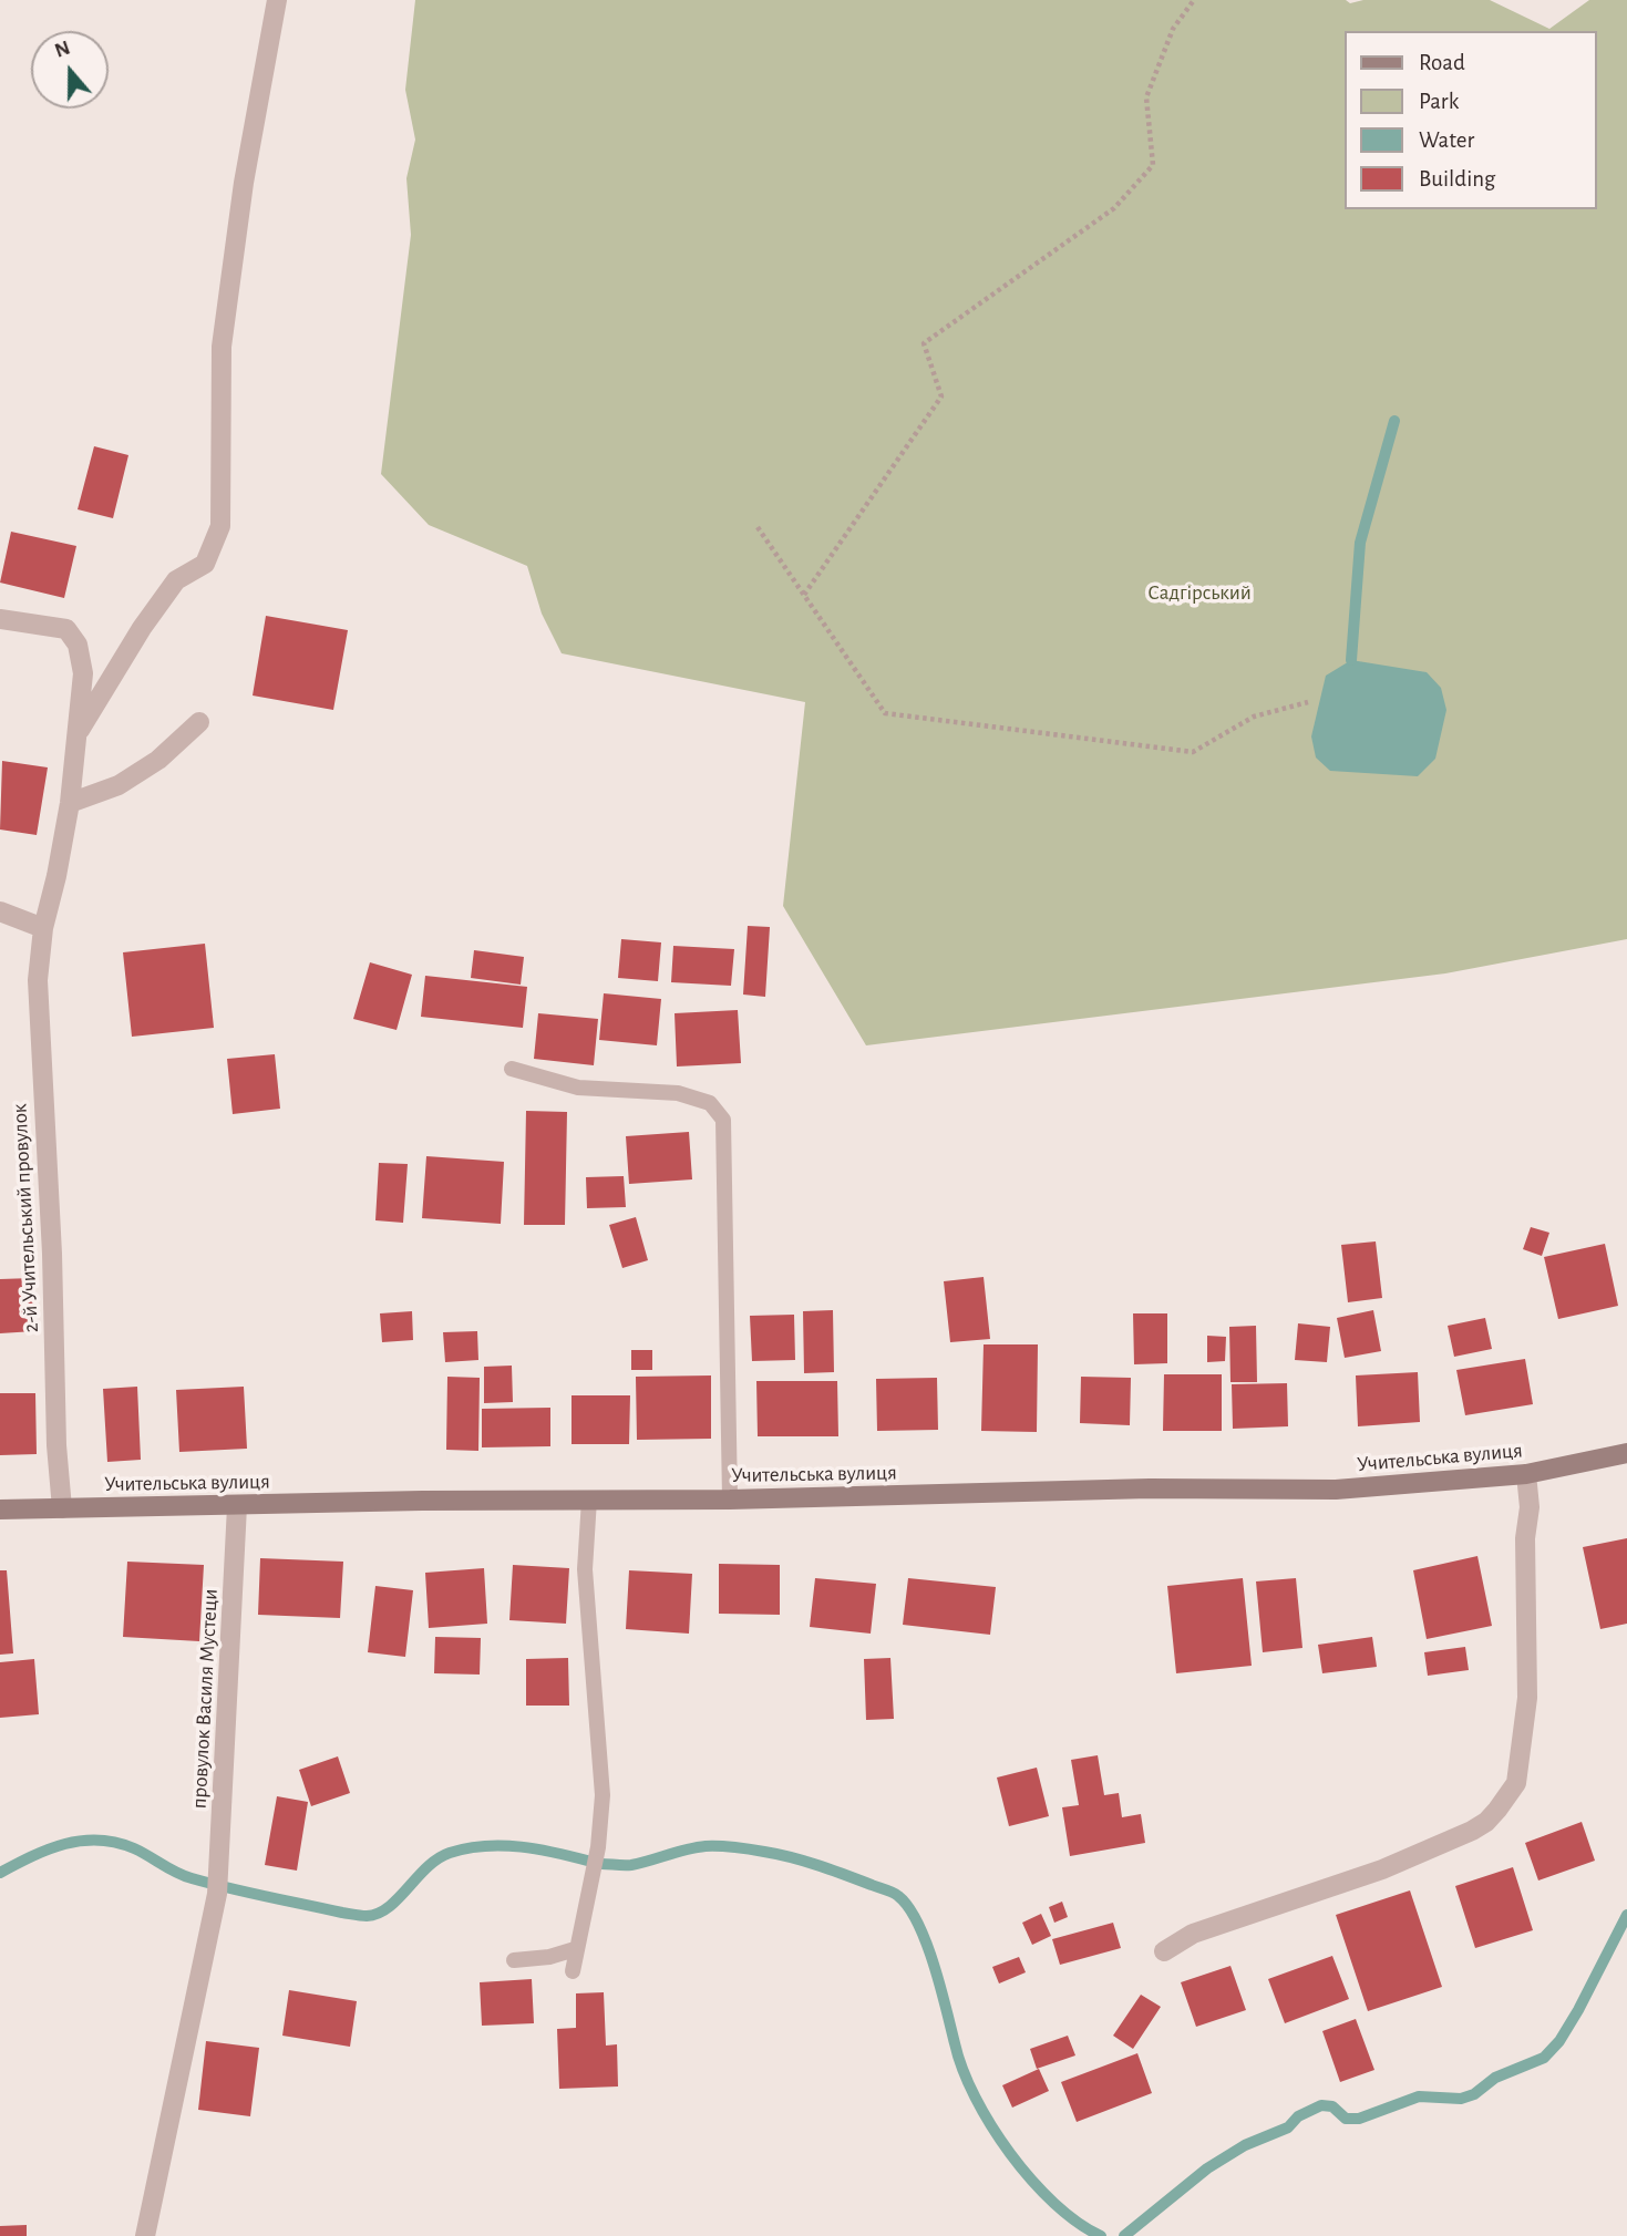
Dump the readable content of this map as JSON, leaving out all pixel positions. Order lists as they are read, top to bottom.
{
  "streets": {
    "main road": ["Учительська вулиця"],
    "street": ["2-й Учительський провулок", "провулок Василя Мустеци"]
  },
  "crossings": [
    ["2-й Учительський провулок", "Учительська вулиця"],
    ["Учительська вулиця", "провулок Василя Мустеци"]
  ],
  "parks": ["Садгірський"],
  "legend": [
    "Road",
    "Park",
    "Water",
    "Building"
  ],
  "north": "top"
}
